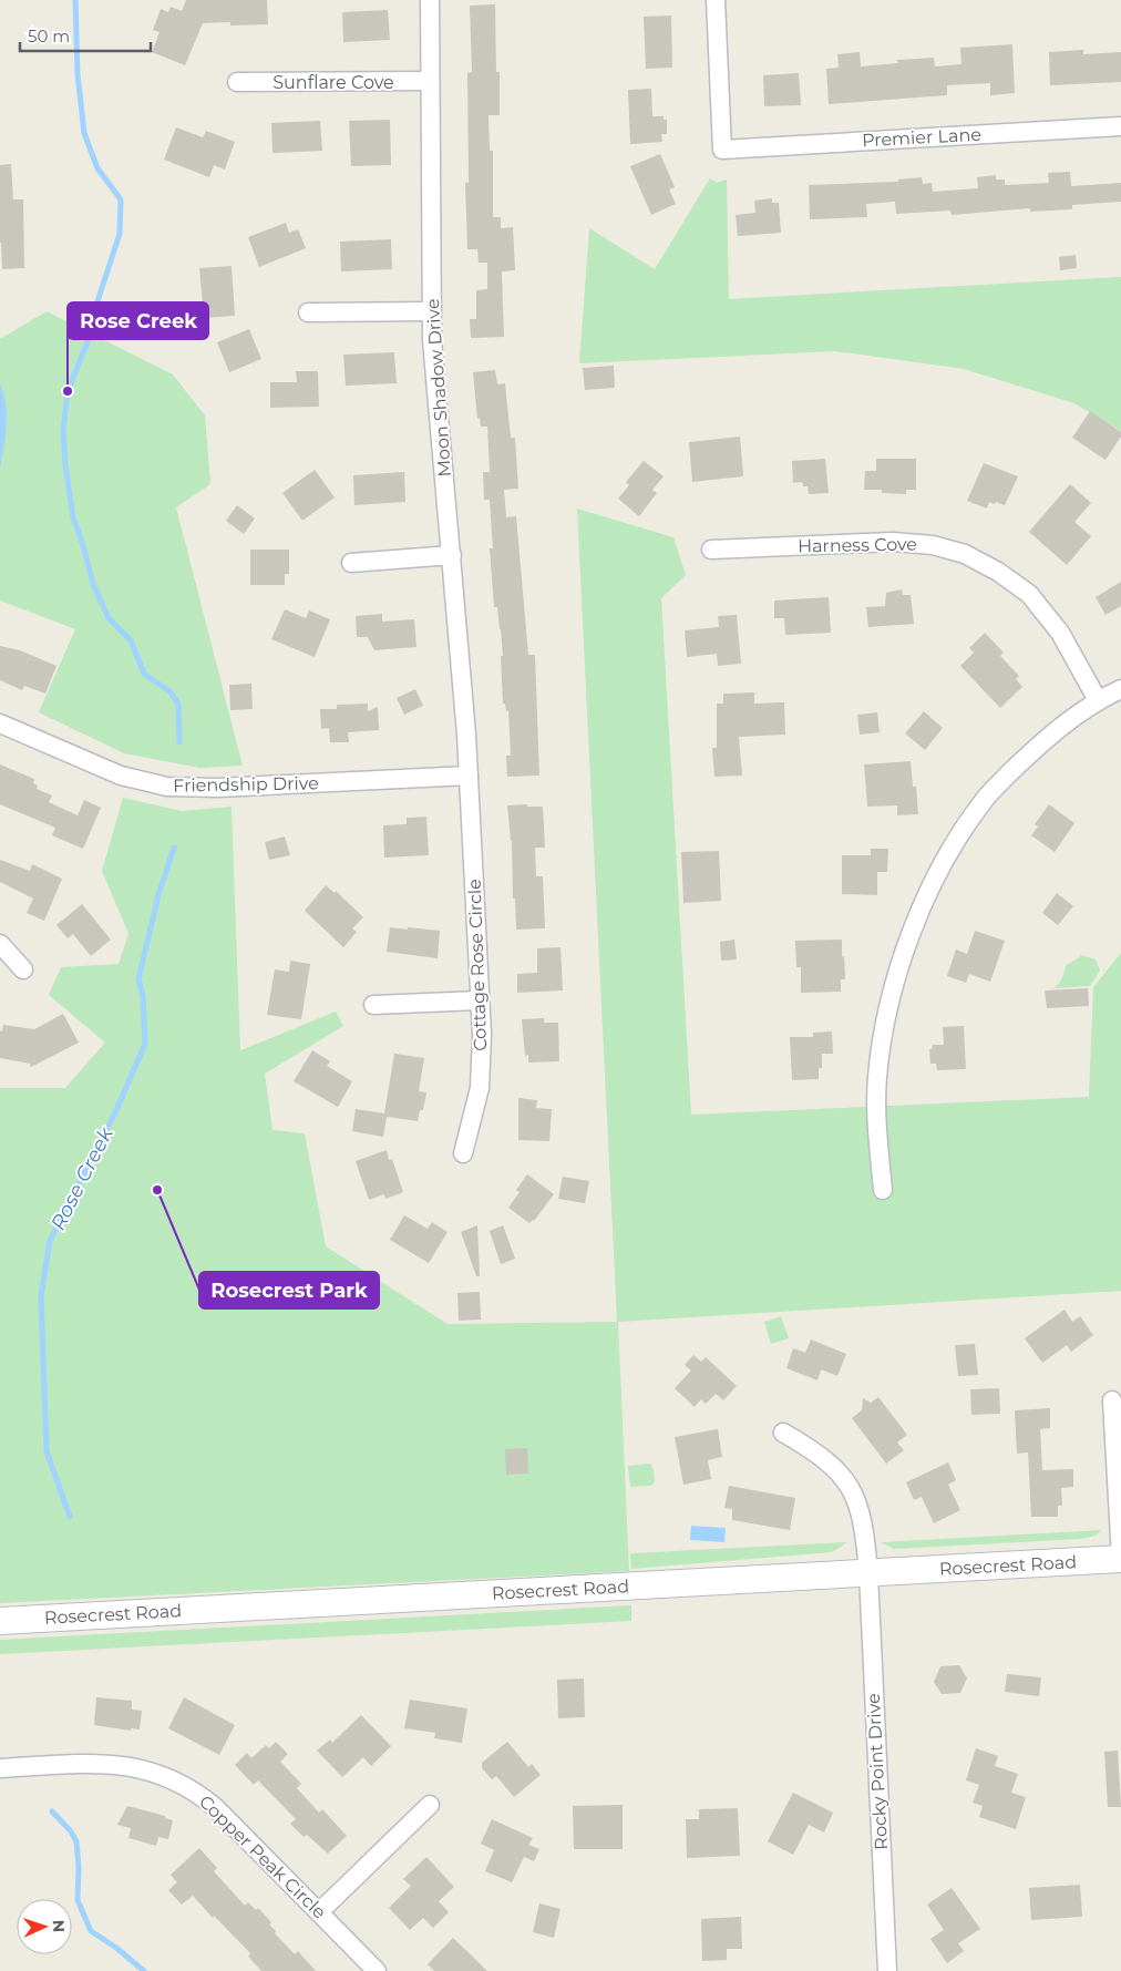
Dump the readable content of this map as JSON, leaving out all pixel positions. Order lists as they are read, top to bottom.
{
  "streets": {
    "main road": ["Rosecrest Road"],
    "street": [
      "Sunflare Cove",
      "Premier Lane",
      "Moon Shadow Drive",
      "Harness Cove",
      "Friendship Drive",
      "Cottage Rose Circle",
      "Rocky Point Drive",
      "Copper Peak Circle"
    ]
  },
  "crossings": [
    ["Sunflare Cove", "Moon Shadow Drive"],
    ["Moon Shadow Drive", "Friendship Drive"],
    ["Moon Shadow Drive", "Cottage Rose Circle"],
    ["Friendship Drive", "Cottage Rose Circle"],
    ["Rosecrest Road", "Rocky Point Drive"]
  ],
  "water": ["Rose Creek"],
  "places": ["Rose Creek", "Rosecrest Park"],
  "scale_bar": "50 m",
  "north": "right"
}
